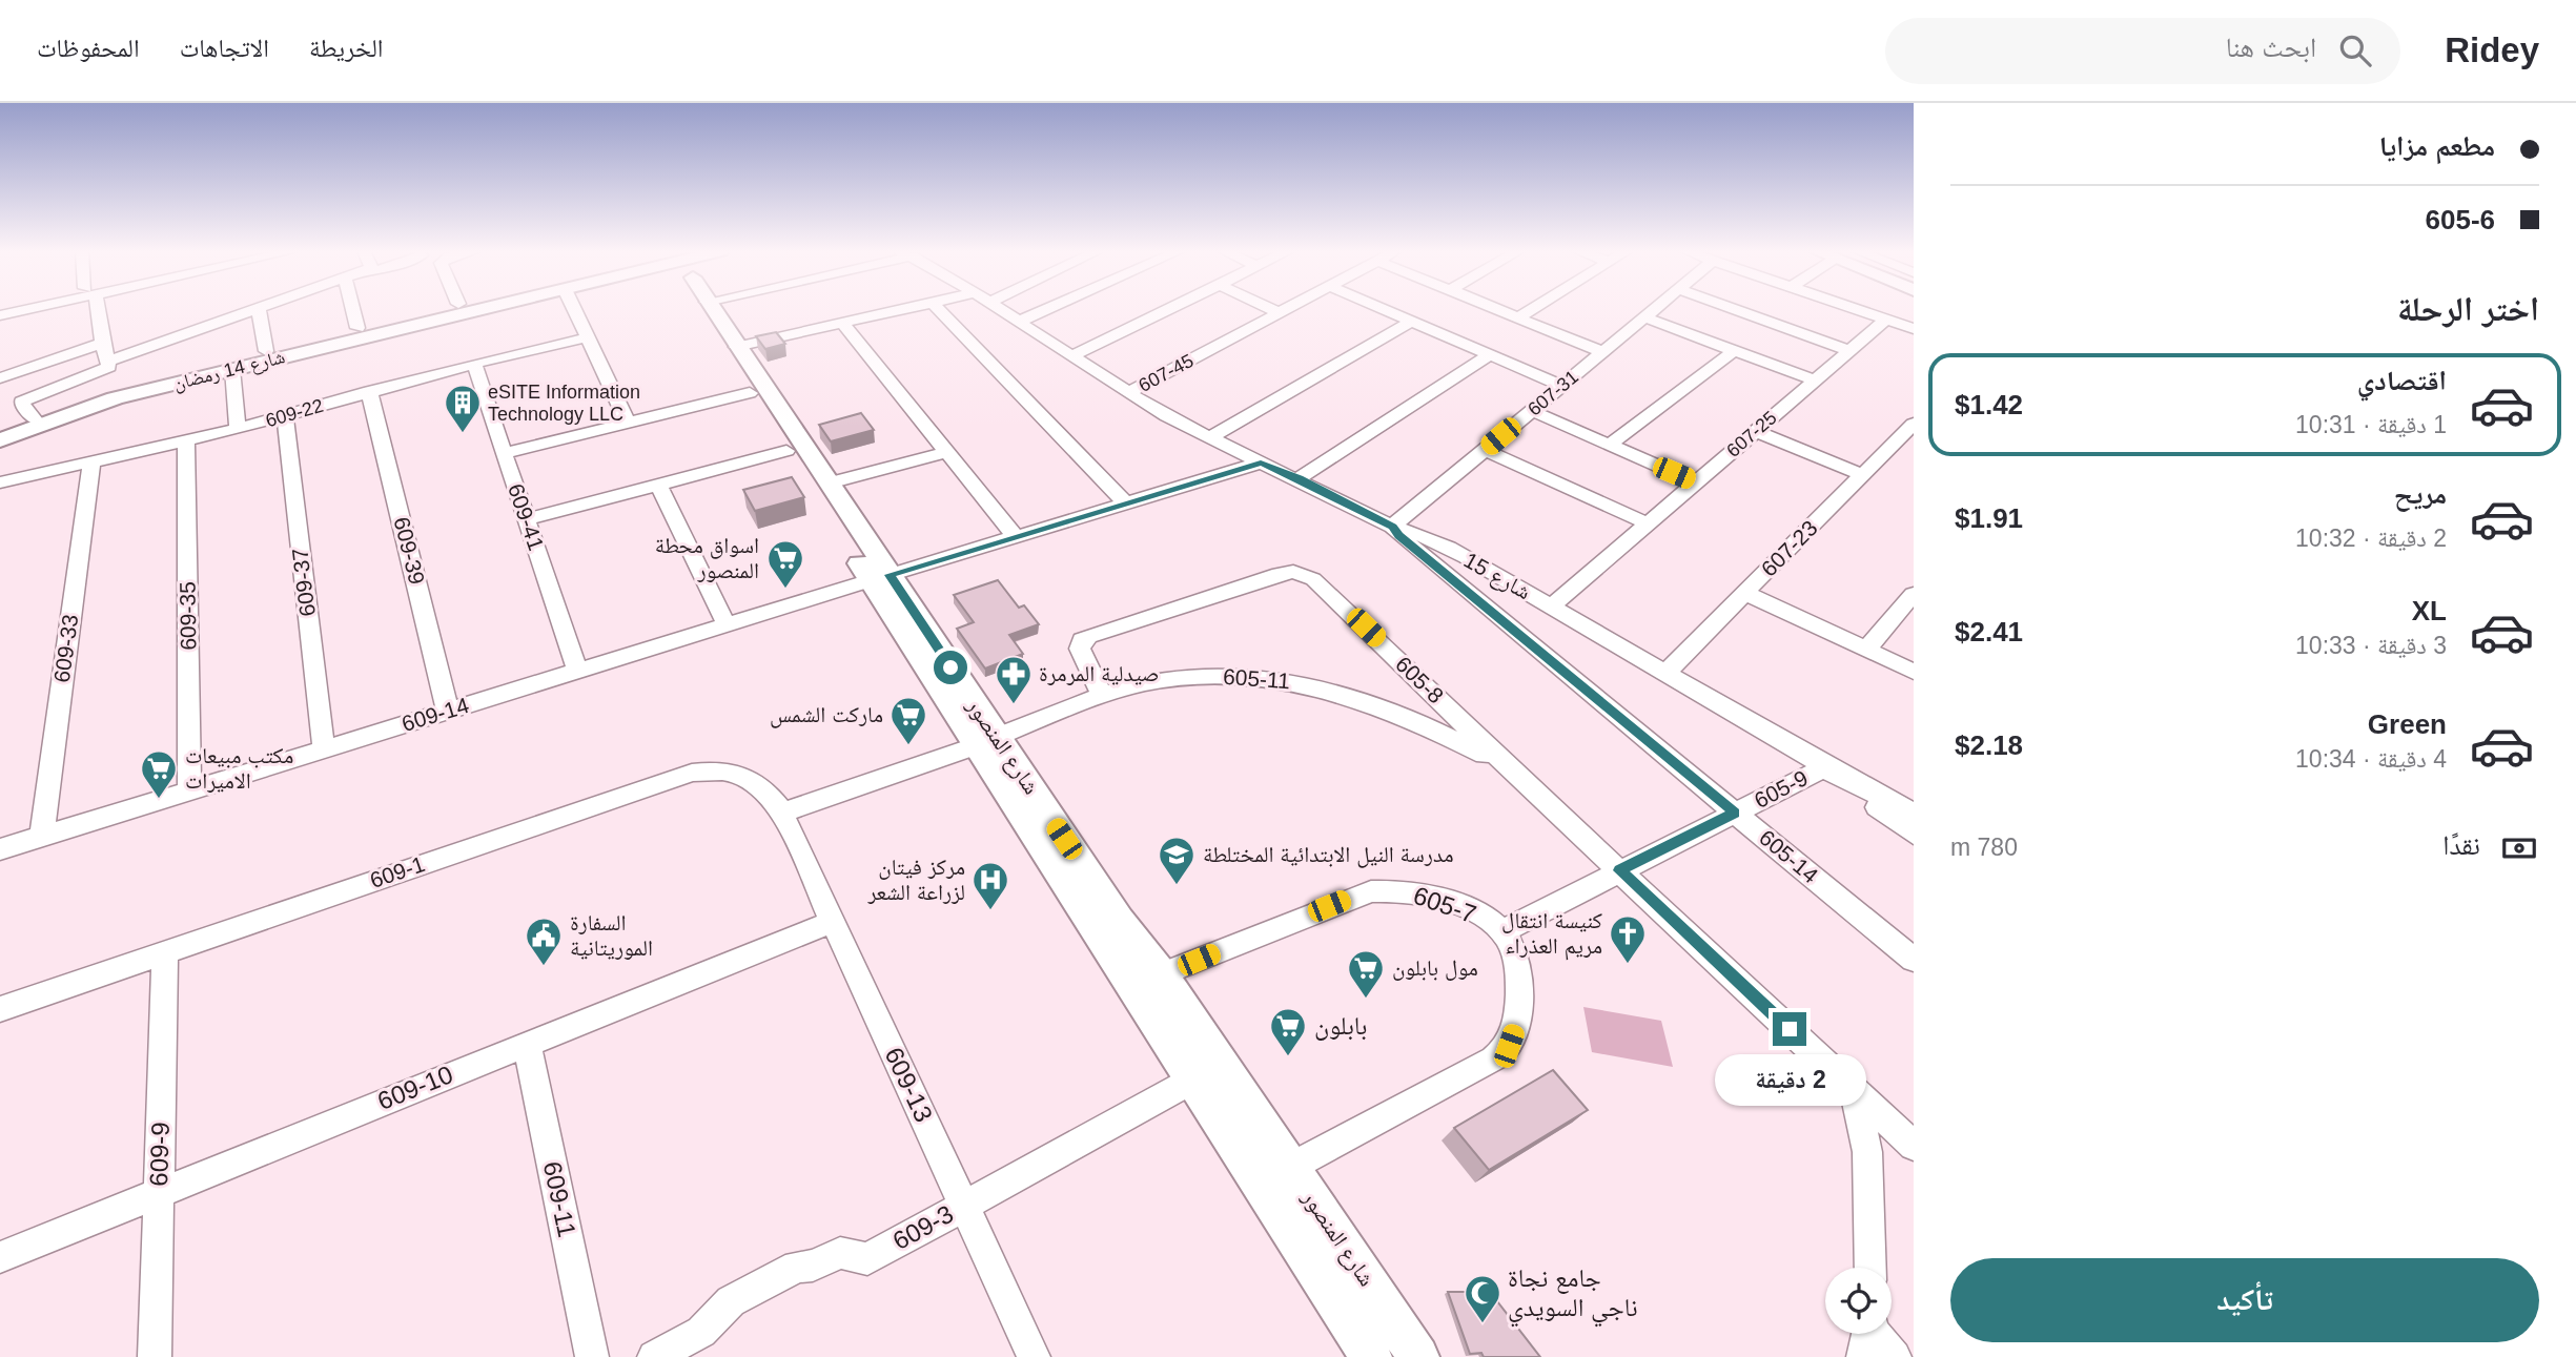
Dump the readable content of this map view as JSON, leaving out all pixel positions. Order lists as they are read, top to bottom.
{
  "streets": {
    "main road": ["شارع 14 رمضان", "شارع المنصور"],
    "street": [
      "607-45",
      "607-31",
      "609-22",
      "607-25",
      "609-41",
      "607-23",
      "609-39",
      "شارع 15",
      "609-37",
      "609-35",
      "609-33",
      "605-11",
      "605-8",
      "609-14",
      "605-9",
      "605-14",
      "609-1",
      "605-7",
      "609-13",
      "609-10",
      "609-9",
      "609-11",
      "609-3"
    ]
  },
  "crossings": [
    ["607-45", "شارع 15"],
    ["607-31", "شارع 15"],
    ["607-31", "605-14"],
    ["609-22", "609-41"],
    ["609-22", "609-39"],
    ["609-22", "609-37"],
    ["609-22", "609-35"],
    ["609-22", "609-33"],
    ["607-25", "شارع 15"],
    ["609-41", "609-14"],
    ["607-23", "شارع 15"],
    ["609-39", "609-14"],
    ["شارع 15", "609-14"],
    ["شارع 15", "605-9"],
    ["شارع 15", "605-14"],
    ["609-37", "609-14"],
    ["609-35", "609-14"],
    ["609-33", "609-14"],
    ["605-11", "605-8"],
    ["605-11", "شارع المنصور"],
    ["605-11", "609-1"],
    ["605-11", "609-13"],
    ["605-8", "605-9"],
    ["609-14", "شارع المنصور"],
    ["شارع المنصور", "605-7"],
    ["شارع المنصور", "609-3"],
    ["605-9", "605-14"],
    ["605-9", "605-7"],
    ["609-1", "609-13"],
    ["609-1", "609-9"],
    ["609-13", "609-10"],
    ["609-13", "609-3"],
    ["609-10", "609-9"],
    ["609-10", "609-11"]
  ],
  "places": {
    "building": ["eSITE Information Technology LLC"],
    "supermarket": [
      "اسواق محطة المنصور",
      "ماركت الشمس",
      "مكتب مبيعات الاميرات",
      "مول بابلون",
      "بابلون"
    ],
    "pharmacy": ["صيدلية المرمرة"],
    "school or university": ["مدرسة النيل الابتدائية المختلطة"],
    "hospital": ["مركز فيتان لزراعة الشعر"],
    "church": ["كنيسة انتقال مريم العذراء"],
    "public building": ["السفارة الموريتانية"],
    "mosque": ["جامع نجاة ناجي السويدي"]
  },
  "page": {
    "header": "Ridey",
    "search": "ابحث هنا",
    "nav": ["الخريطة", "الاتجاهات", "المحفوظات"],
    "banner": ["مطعم مزايا", "605-6"],
    "heading": "اختر الرحلة",
    "list": [
      {
        "name": "اقتصادي",
        "note": "1 دقيقة · 10:31",
        "value": "$1.42"
      },
      {
        "name": "مريح",
        "note": "2 دقيقة · 10:32",
        "value": "$1.91"
      },
      {
        "name": "XL",
        "note": "3 دقيقة · 10:33",
        "value": "$2.41"
      },
      {
        "name": "Green",
        "note": "4 دقيقة · 10:34",
        "value": "$2.18"
      }
    ],
    "pay": ["نقدًا", "780 m"],
    "bubble": "2 دقيقة",
    "buttons": "تأكيد"
  }
}
